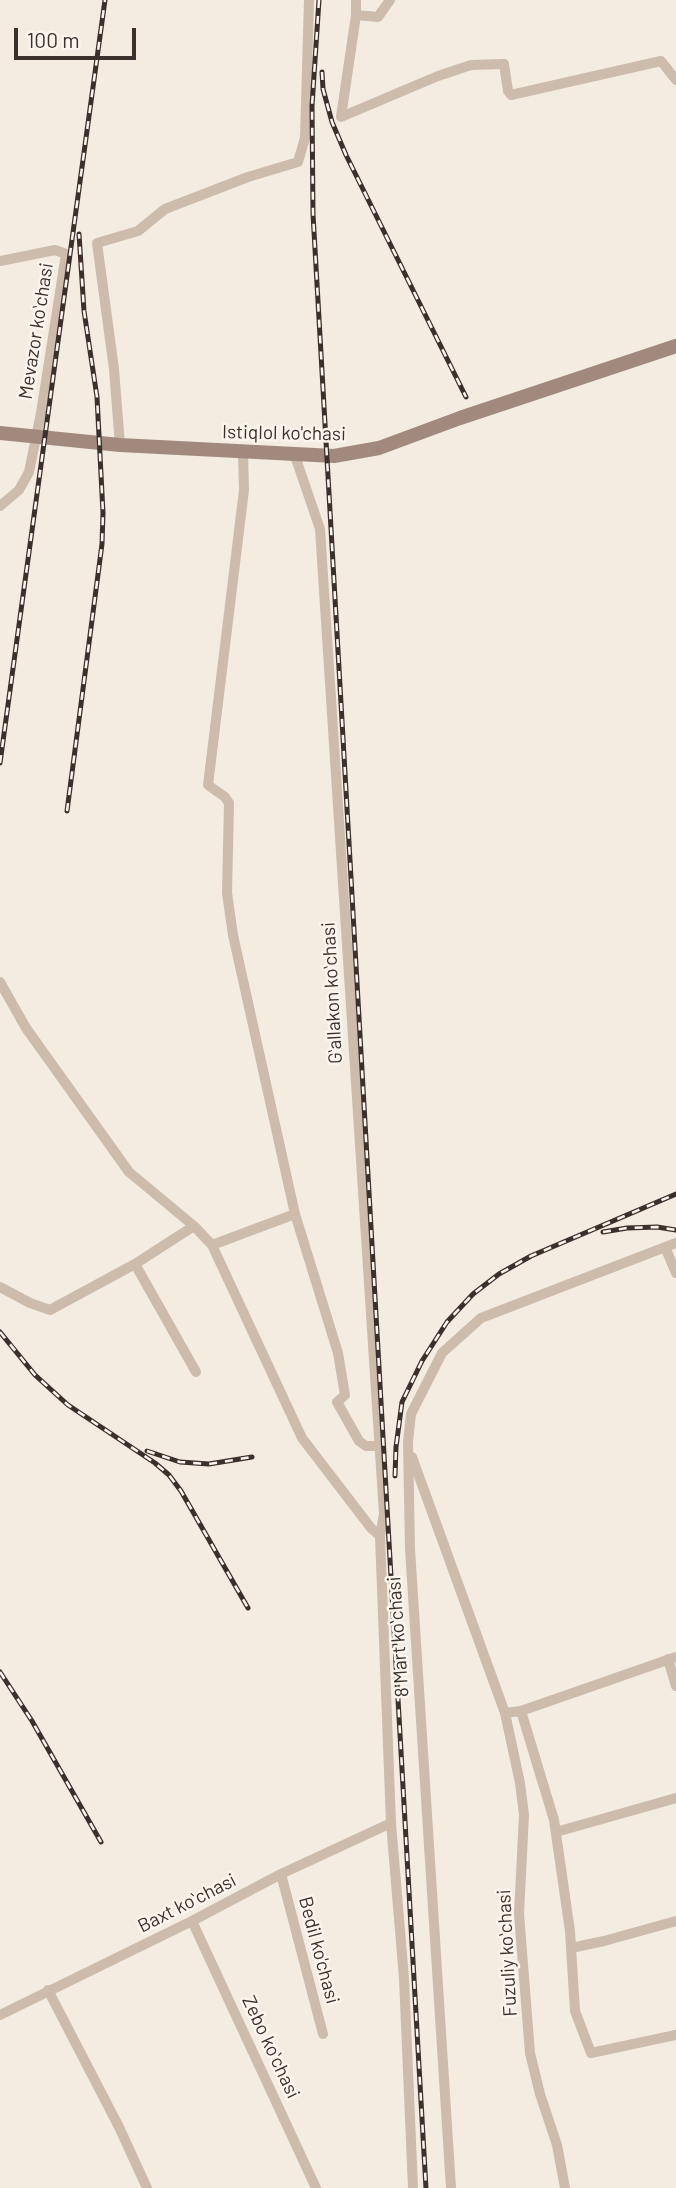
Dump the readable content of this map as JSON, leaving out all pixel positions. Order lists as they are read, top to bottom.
{
  "streets": {
    "main road": ["Istiqlol ko'chasi"],
    "street": [
      "Mevazor koʻchasi",
      "Gʻallakon koʻchasi",
      "8 Mart koʻchasi",
      "Baxt koʻchasi",
      "Bedil ko'chasi",
      "Fuzuliy koʻchasi",
      "Zebo koʻchasi"
    ]
  },
  "crossings": [
    ["Mevazor koʻchasi", "Istiqlol ko'chasi"],
    ["Istiqlol ko'chasi", "Gʻallakon koʻchasi"],
    ["Gʻallakon koʻchasi", "Baxt koʻchasi"],
    ["8 Mart koʻchasi", "Fuzuliy koʻchasi"],
    ["Baxt koʻchasi", "Bedil ko'chasi"],
    ["Baxt koʻchasi", "Zebo koʻchasi"]
  ],
  "scale_bar": "100 m"
}
